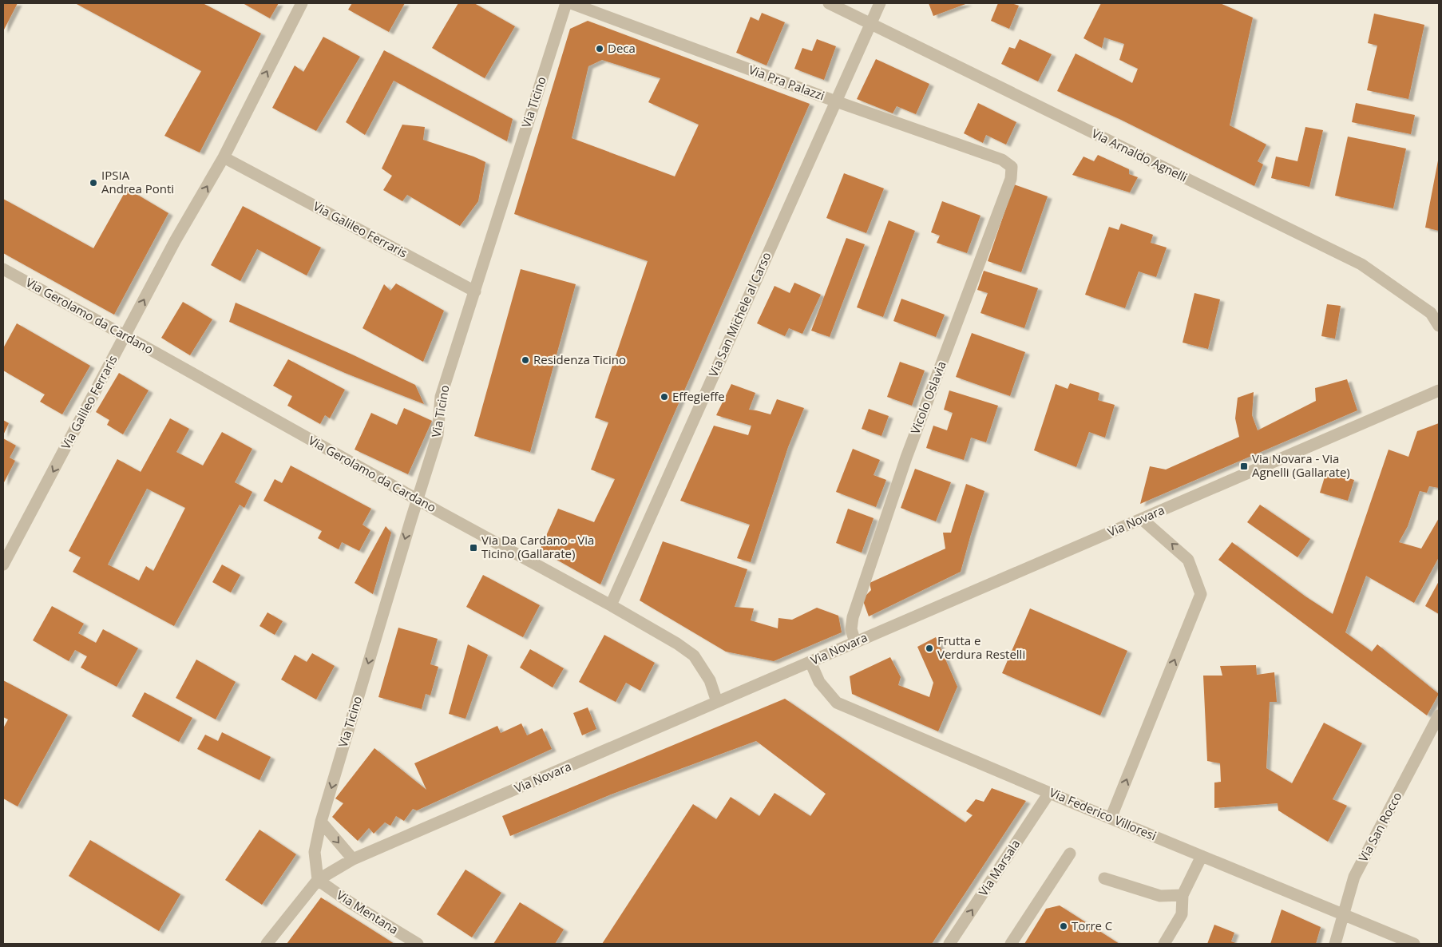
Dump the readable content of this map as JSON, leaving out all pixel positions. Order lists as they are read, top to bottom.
{
  "streets": {
    "street": [
      "Via Pra Palazzi",
      "Via Ticino",
      "Via Arnaldo Agnelli",
      "Via Galileo Ferraris",
      "Via San Michele al Carso",
      "Via Gerolamo da Cardano",
      "Vicolo Oslavia",
      "Via Novara",
      "Via Federico Villoresi",
      "Via San Rocco",
      "Via Marsala",
      "Via Mentana"
    ]
  },
  "crossings": [
    ["Via Pra Palazzi", "Via San Michele al Carso"],
    ["Via Pra Palazzi", "Vicolo Oslavia"],
    ["Via Ticino", "Via Galileo Ferraris"],
    ["Via Ticino", "Via Gerolamo da Cardano"],
    ["Via Ticino", "Via Novara"],
    ["Via Ticino", "Via Mentana"],
    ["Via Arnaldo Agnelli", "Via San Michele al Carso"],
    ["Via Galileo Ferraris", "Via Gerolamo da Cardano"],
    ["Via San Michele al Carso", "Via Gerolamo da Cardano"],
    ["Via Gerolamo da Cardano", "Via Novara"],
    ["Vicolo Oslavia", "Via Novara"],
    ["Via Novara", "Via Federico Villoresi"],
    ["Via Novara", "Via Mentana"],
    ["Via Federico Villoresi", "Via San Rocco"],
    ["Via Federico Villoresi", "Via Marsala"]
  ],
  "one_way": ["Via Ticino"],
  "places": {
    "other": [
      "Deca",
      "IPSIA Andrea Ponti",
      "Residenza Ticino",
      "Effegieffe",
      "Frutta e Verdura Restelli",
      "Torre C"
    ],
    "transit": ["Via Novara - Via Agnelli (Gallarate)", "Via Da Cardano - Via Ticino (Gallarate)"]
  }
}
